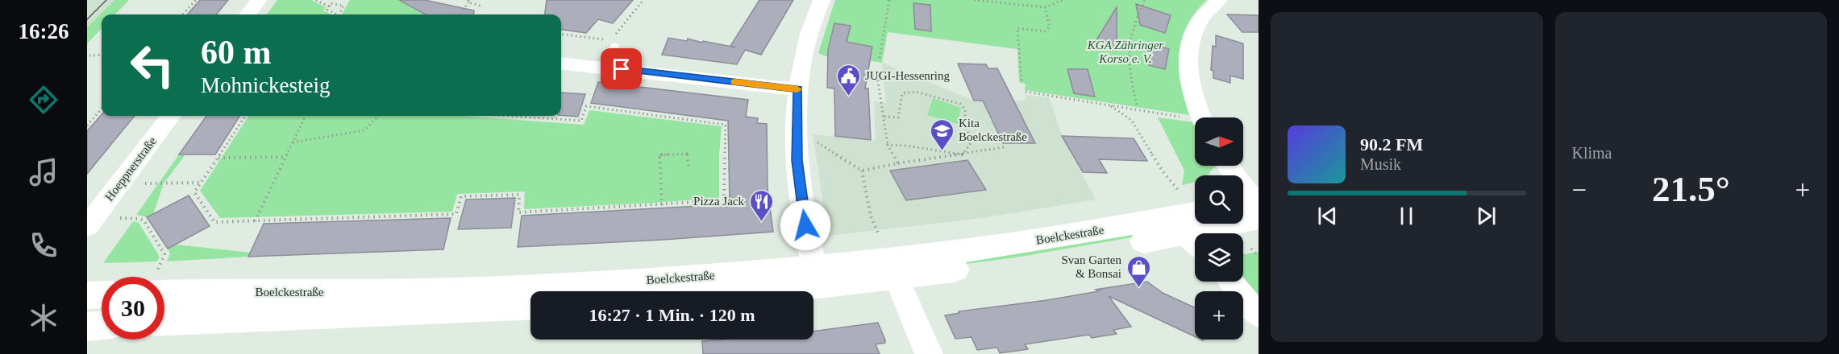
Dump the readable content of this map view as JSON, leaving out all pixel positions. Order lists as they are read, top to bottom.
{
  "streets": {
    "main road": ["Boelckestraße"],
    "street": ["Hoeppnerstraße"]
  },
  "parks": ["KGA Zähringer Korso e. V."],
  "places": {
    "public building": ["JUGI-Hessenring"],
    "school or university": ["Kita Boelckestraße"],
    "restaurant": ["Pizza Jack"],
    "shop": ["Svan Garten & Bonsai"]
  },
  "north": "right",
  "page": {
    "tabs": "16:26",
    "tile": "Klima",
    "turn": ["60 m", "Mohnickesteig"],
    "map_buttons": "+",
    "song": ["90.2 FM", "Musik"],
    "heat": ["−", "21.5°", "+"],
    "limit": "30",
    "trip": "16:27 · 1 Min. · 120 m"
  }
}
